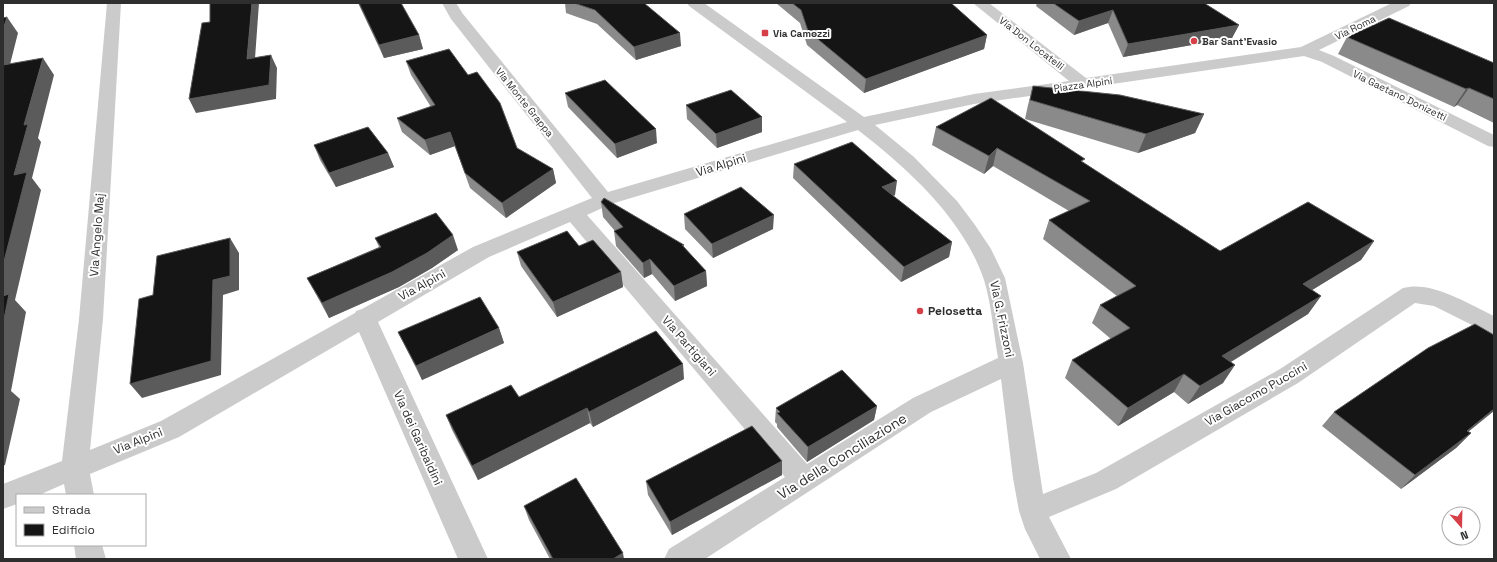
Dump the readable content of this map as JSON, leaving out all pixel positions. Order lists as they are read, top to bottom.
{
  "streets": {
    "street": [
      "Via Roma",
      "Via Don Locatelli",
      "Piazza Alpini",
      "Via Gaetano Donizetti",
      "Via Monte Grappa",
      "Via Alpini",
      "Via Angelo Maj",
      "Via G. Frizzoni",
      "Via Partigiani",
      "Via Giacomo Puccini",
      "Via dei Garibaldini",
      "Via della Conciliazione"
    ]
  },
  "crossings": [
    ["Via Roma", "Piazza Alpini"],
    ["Via Roma", "Via Gaetano Donizetti"],
    ["Via Don Locatelli", "Piazza Alpini"],
    ["Piazza Alpini", "Via Gaetano Donizetti"],
    ["Piazza Alpini", "Via Alpini"],
    ["Piazza Alpini", "Via G. Frizzoni"],
    ["Via Monte Grappa", "Via Alpini"],
    ["Via Alpini", "Via Angelo Maj"],
    ["Via Alpini", "Via G. Frizzoni"],
    ["Via Alpini", "Via Partigiani"],
    ["Via Alpini", "Via dei Garibaldini"],
    ["Via G. Frizzoni", "Via Giacomo Puccini"],
    ["Via G. Frizzoni", "Via della Conciliazione"],
    ["Via Partigiani", "Via della Conciliazione"]
  ],
  "places": {
    "transit": ["Via Camozzi"],
    "other": ["Bar Sant'Evasio", "Pelosetta"]
  },
  "legend": ["Strada", "Edificio"],
  "north": "bottom"
}
